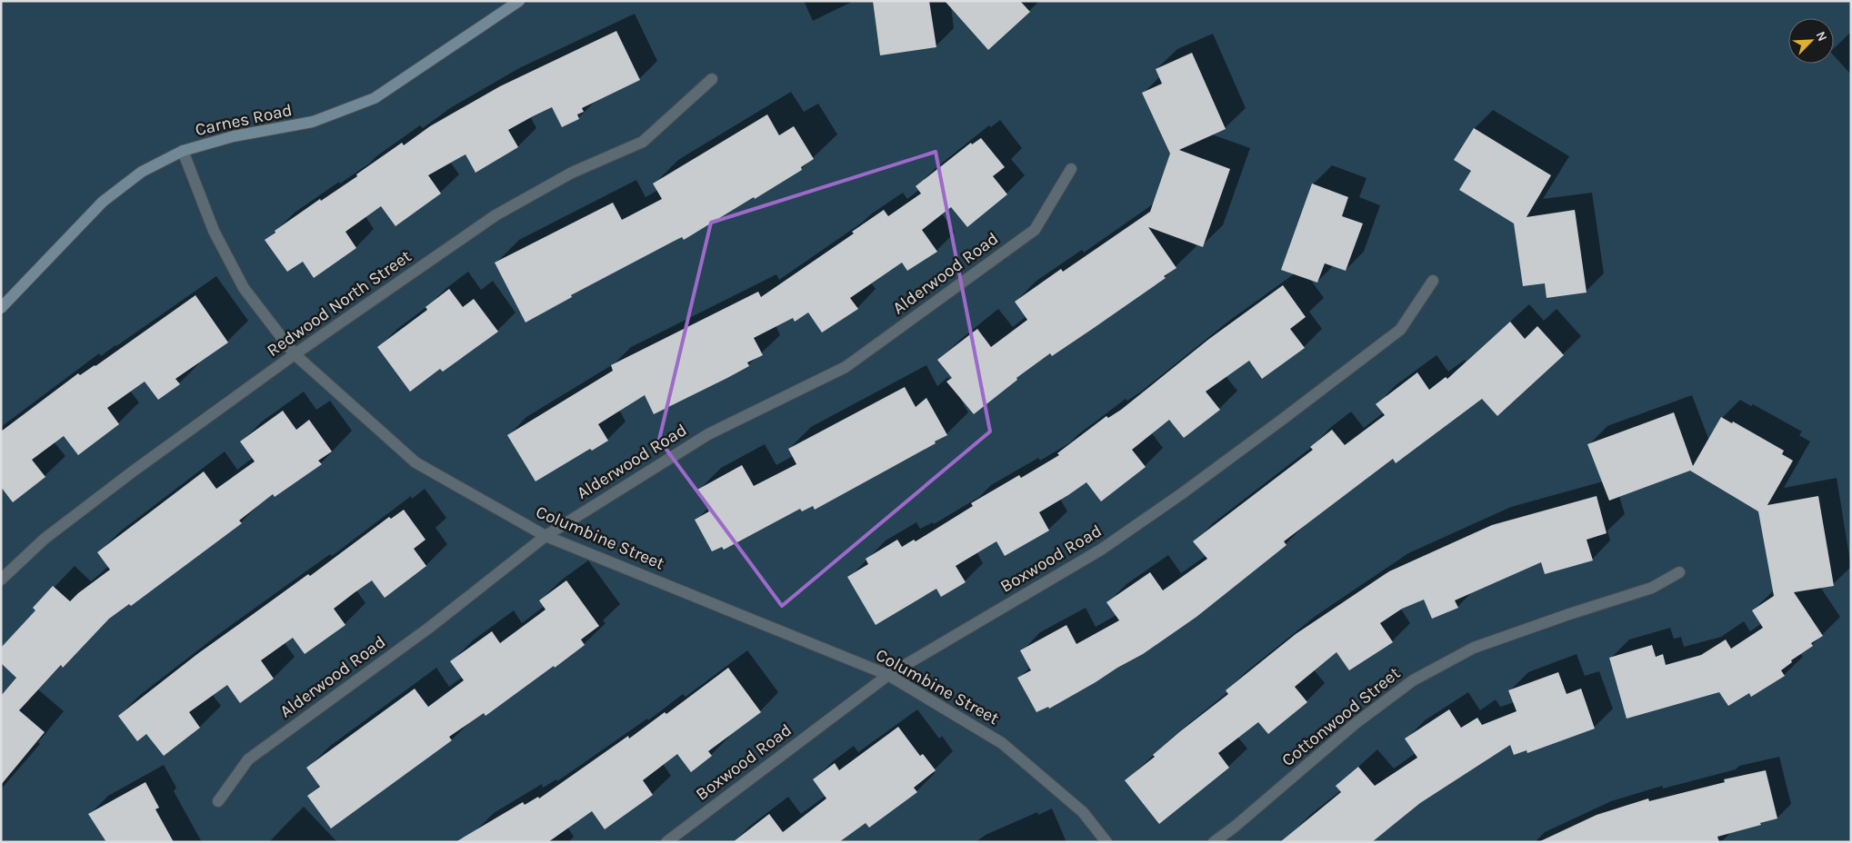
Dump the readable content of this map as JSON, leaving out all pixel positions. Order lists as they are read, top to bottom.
{
  "streets": {
    "street": [
      "Carnes Road",
      "Alderwood Road",
      "Redwood North Street",
      "Columbine Street",
      "Boxwood Road",
      "Cottonwood Street"
    ]
  },
  "crossings": [
    ["Carnes Road", "Columbine Street"],
    ["Alderwood Road", "Columbine Street"],
    ["Redwood North Street", "Columbine Street"],
    ["Columbine Street", "Boxwood Road"]
  ],
  "north": "top right"
}
